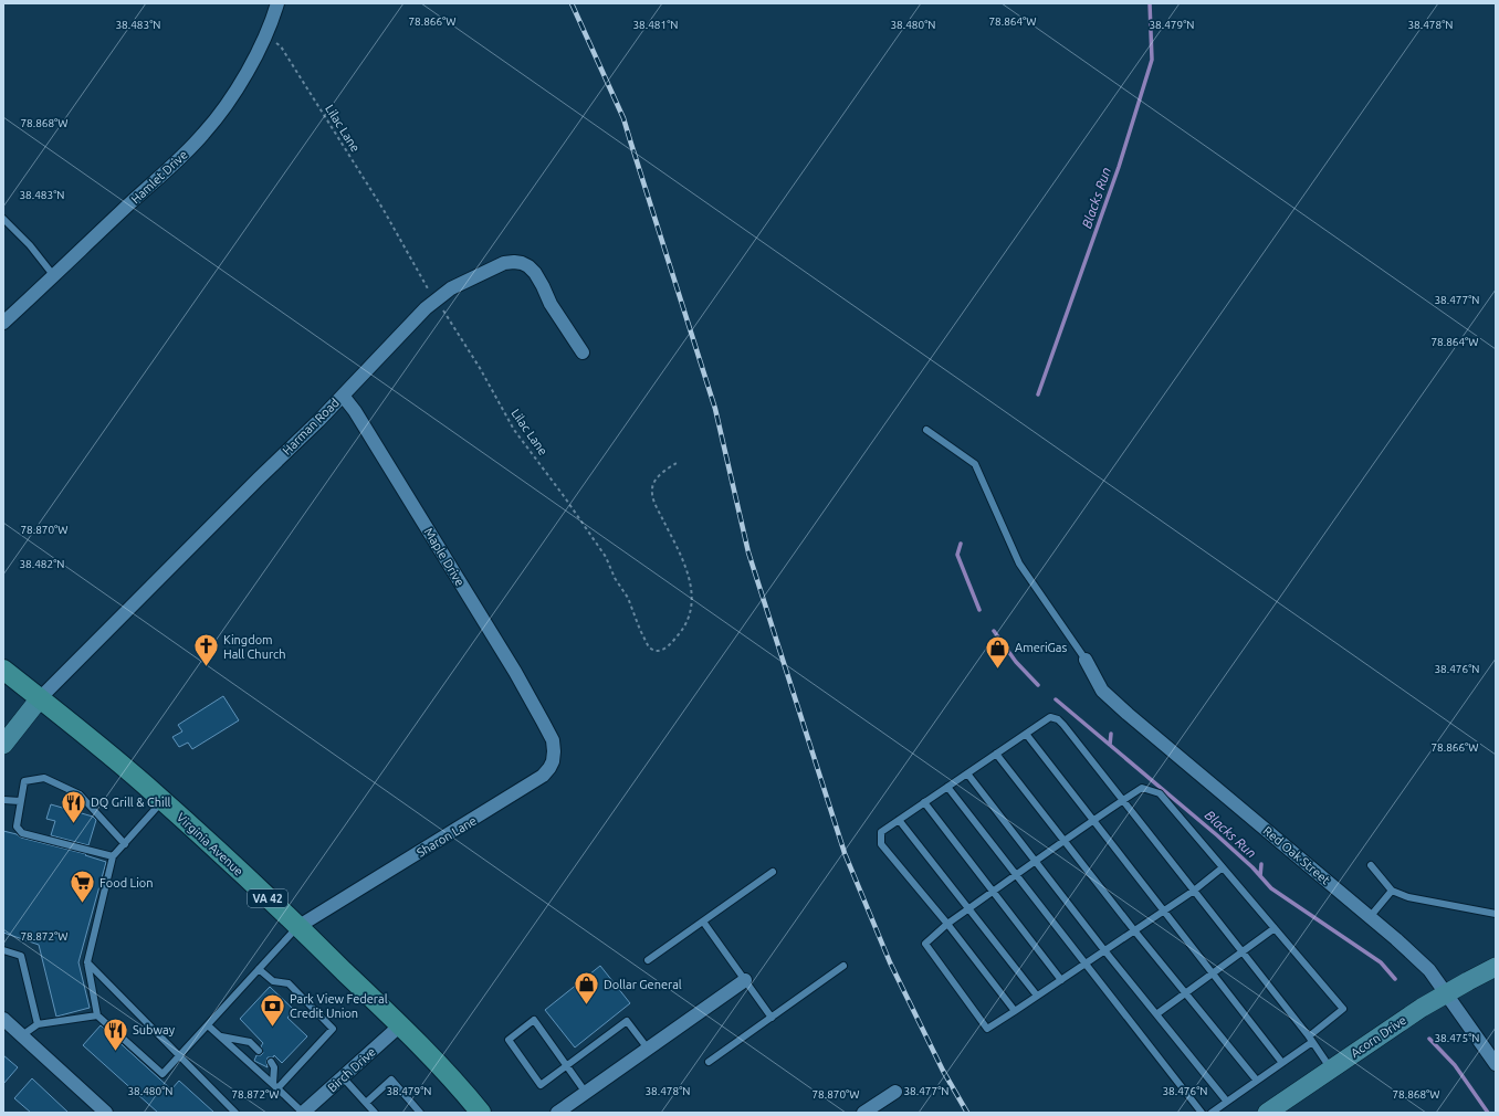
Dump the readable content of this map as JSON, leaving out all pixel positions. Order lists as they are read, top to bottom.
{
  "streets": {
    "main road": ["Virginia Avenue", "VA 42"],
    "street": [
      "Hamlet Drive",
      "Harman Road",
      "Maple Drive",
      "Sharon Lane",
      "Red Oak Street",
      "Acorn Drive",
      "Birch Drive"
    ],
    "path": ["Lilac Lane"]
  },
  "crossings": [
    ["Lilac Lane", "Hamlet Drive"],
    ["Lilac Lane", "Harman Road"],
    ["Harman Road", "Maple Drive"],
    ["Harman Road", "Virginia Avenue"],
    ["Harman Road", "VA 42"],
    ["Maple Drive", "Sharon Lane"],
    ["Sharon Lane", "Virginia Avenue"],
    ["Virginia Avenue", "VA 42"],
    ["Virginia Avenue", "Birch Drive"],
    ["Red Oak Street", "Acorn Drive"]
  ],
  "water": ["Blacks Run"],
  "places": {
    "church": ["Kingdom Hall Church"],
    "shop": ["AmeriGas", "Dollar General"],
    "restaurant": ["DQ Grill & Chill", "Subway"],
    "supermarket": ["Food Lion"],
    "bank": ["Park View Federal Credit Union"]
  },
  "coordinates": [
    "78.866°W",
    "78.864°W",
    "38.483°N",
    "38.481°N",
    "38.480°N",
    "38.479°N",
    "38.478°N",
    "78.868°W",
    "38.477°N",
    "78.870°W",
    "38.482°N",
    "38.476°N",
    "78.872°W",
    "38.475°N"
  ]
}
